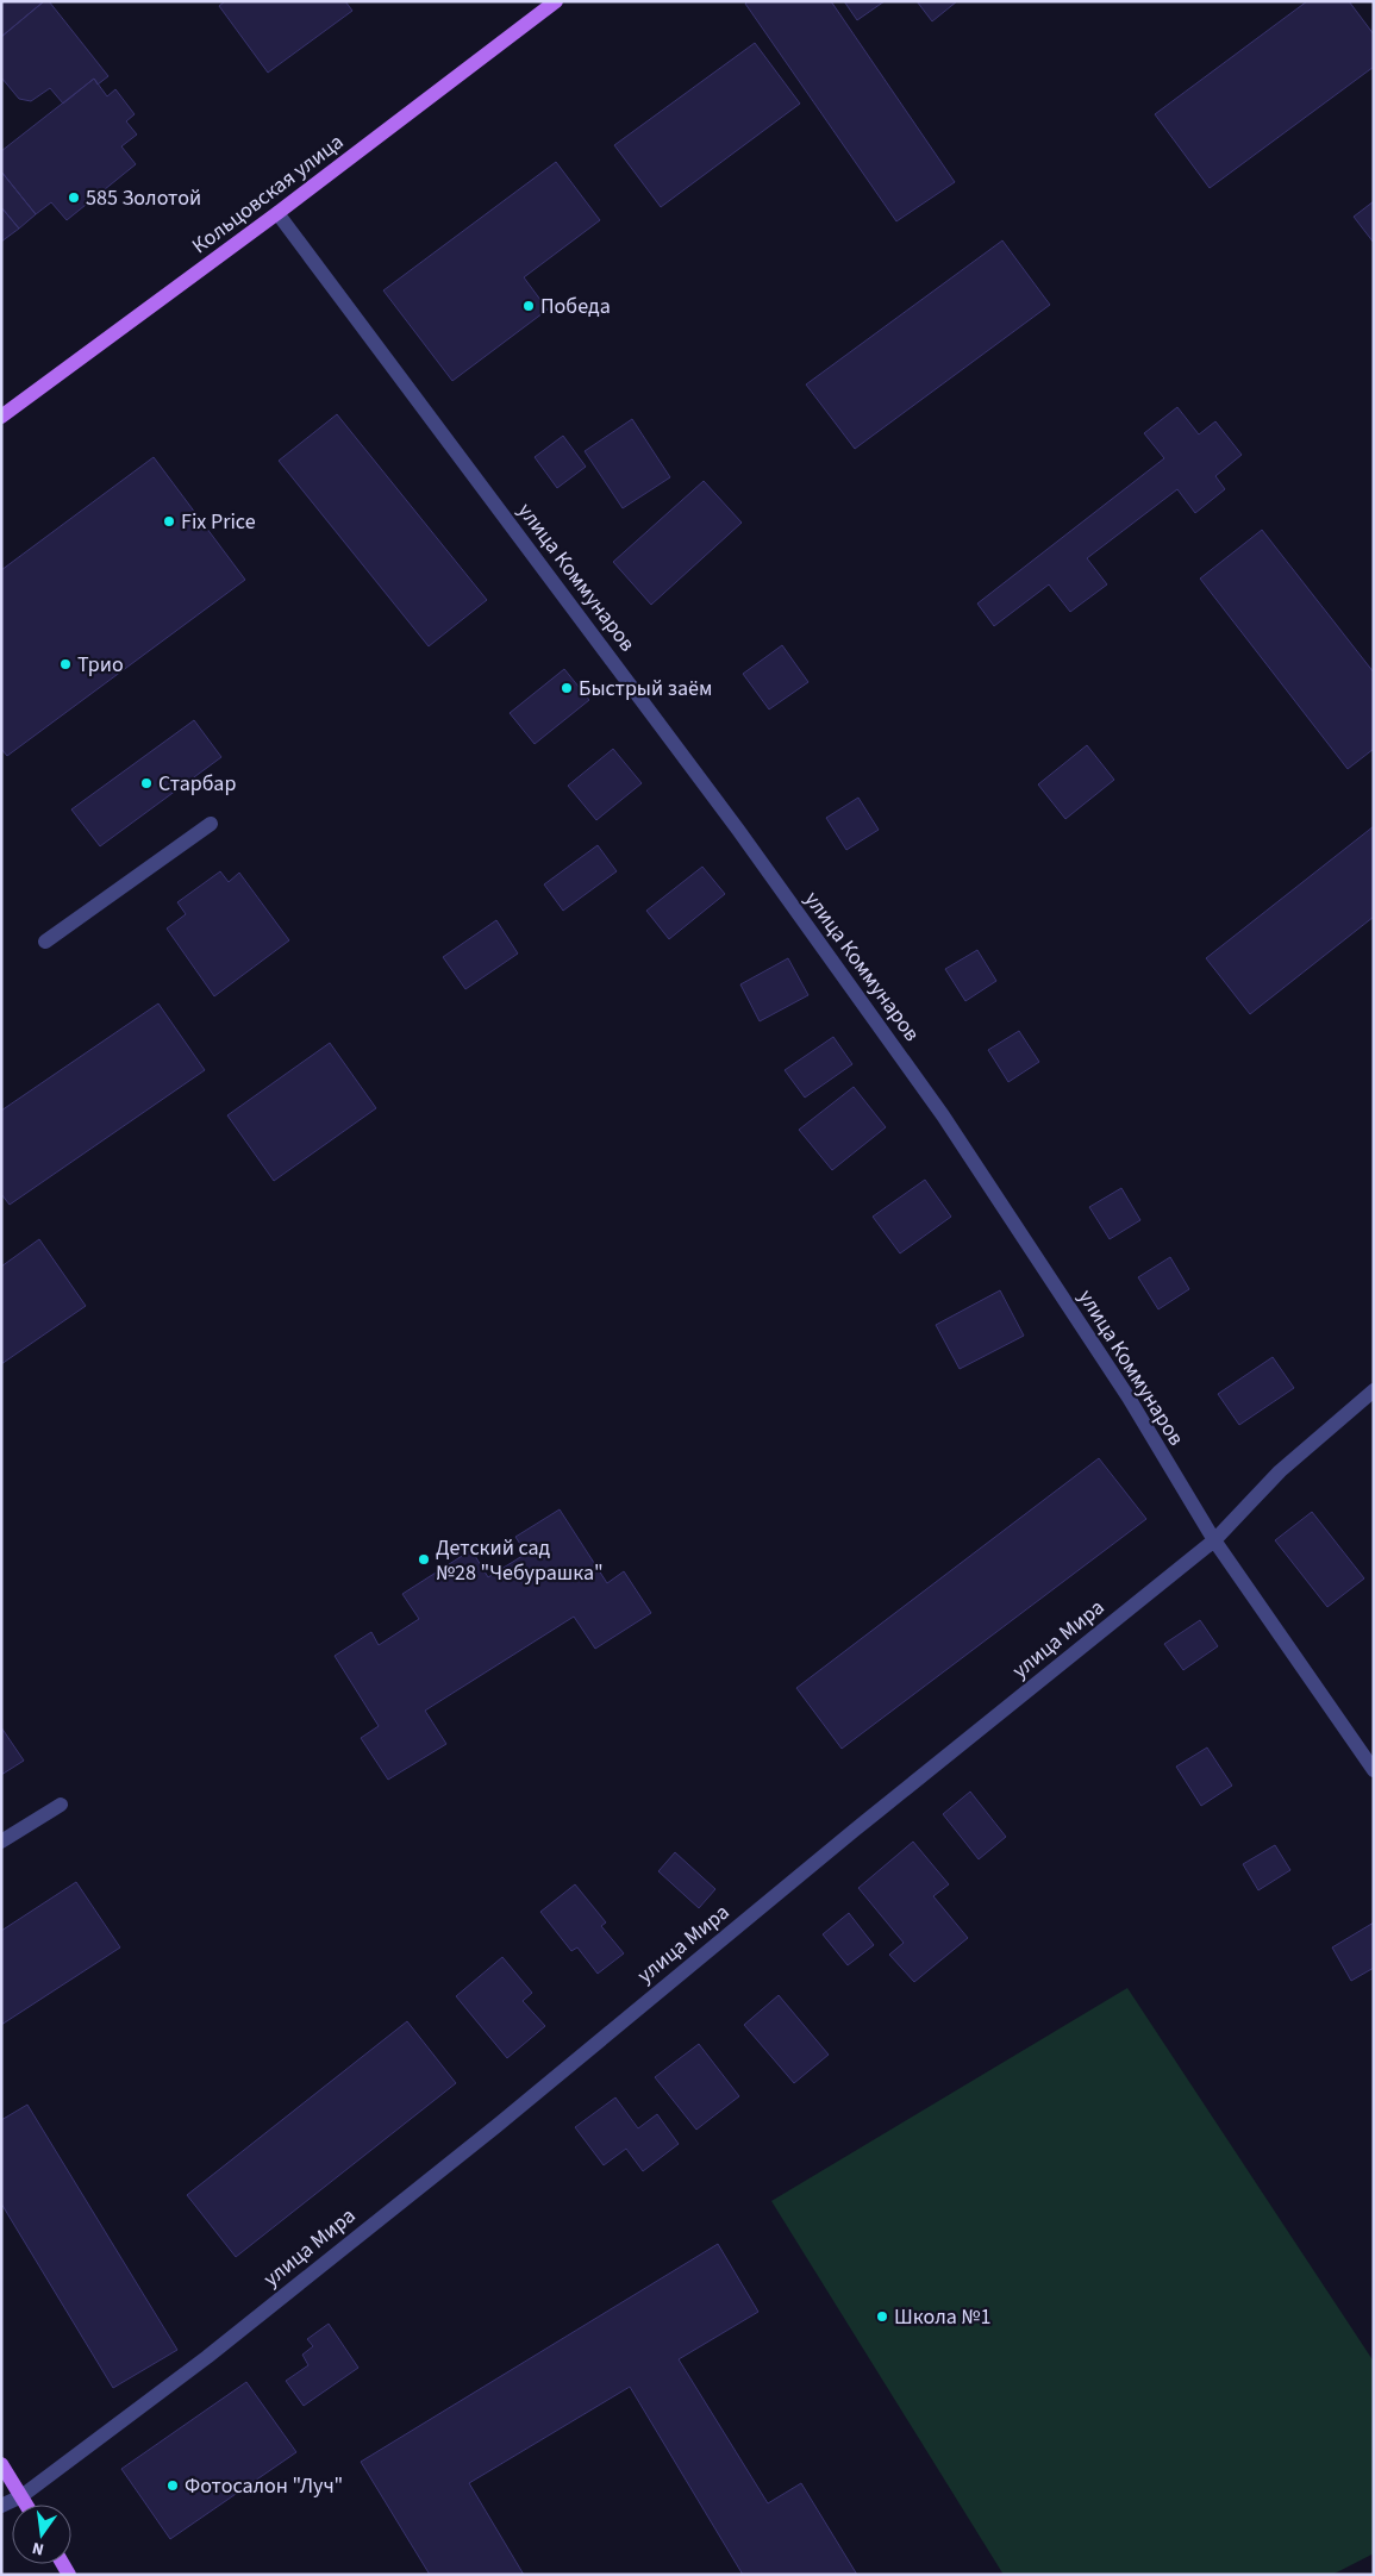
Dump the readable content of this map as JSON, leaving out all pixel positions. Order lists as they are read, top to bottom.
{
  "streets": {
    "main road": ["Кольцовская улица"],
    "street": ["улица Коммунаров", "улица Мира"]
  },
  "crossings": [
    ["Кольцовская улица", "улица Коммунаров"],
    ["улица Коммунаров", "улица Мира"]
  ],
  "places": [
    "585 Золотой",
    "Победа",
    "Fix Price",
    "Трио",
    "Быстрый заём",
    "Старбар",
    "Детский сад №28 \"Чебурашка\"",
    "Школа №1",
    "Фотосалон \"Луч\""
  ],
  "north": "bottom"
}
